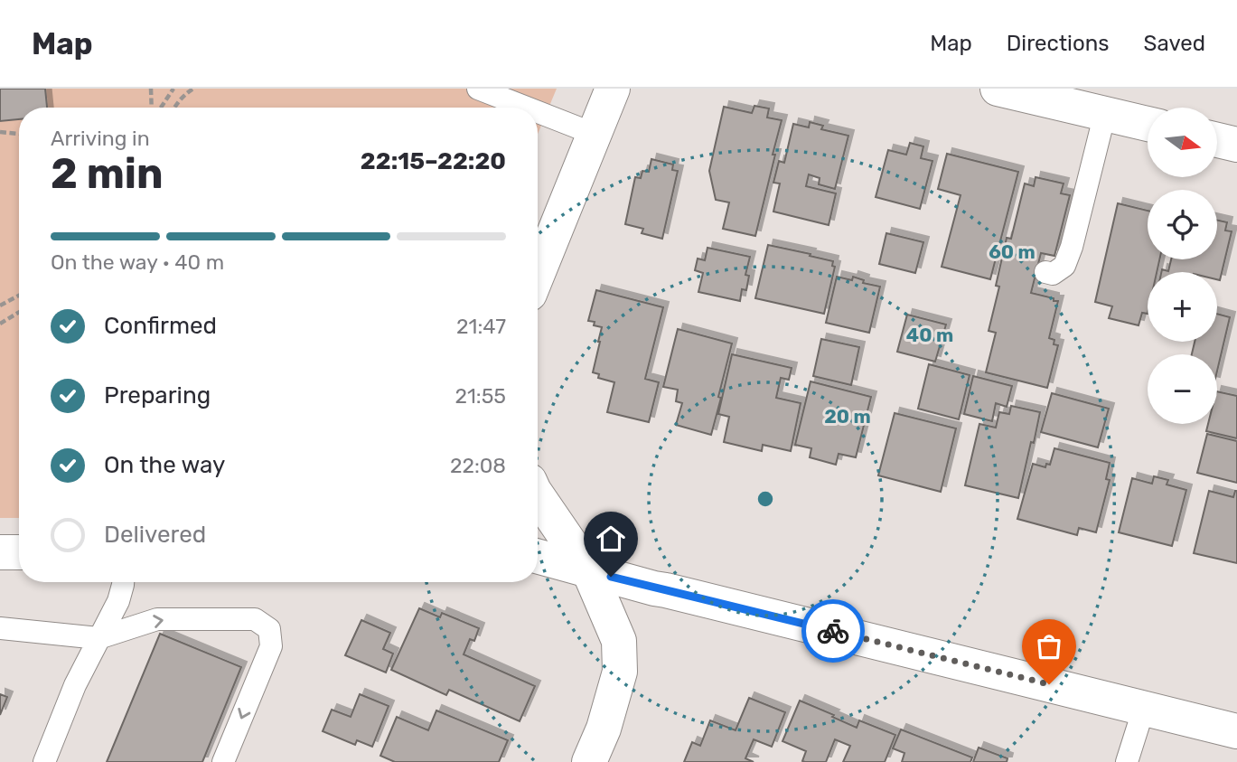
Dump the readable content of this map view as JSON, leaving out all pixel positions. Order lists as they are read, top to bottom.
{
  "north": "right",
  "page": {
    "header": "Map",
    "nav": ["Map", "Directions", "Saved"],
    "map_buttons": ["+", "−"],
    "heading": ["2 min", "Arriving in", "22:15–22:20"],
    "bar": "On the way · 40 m",
    "list": [
      ["Confirmed", "21:47"],
      ["Preparing", "21:55"],
      ["On the way", "22:08"],
      "Delivered"
    ]
  },
  "rings": ["60 m", "40 m", "20 m"]
}
